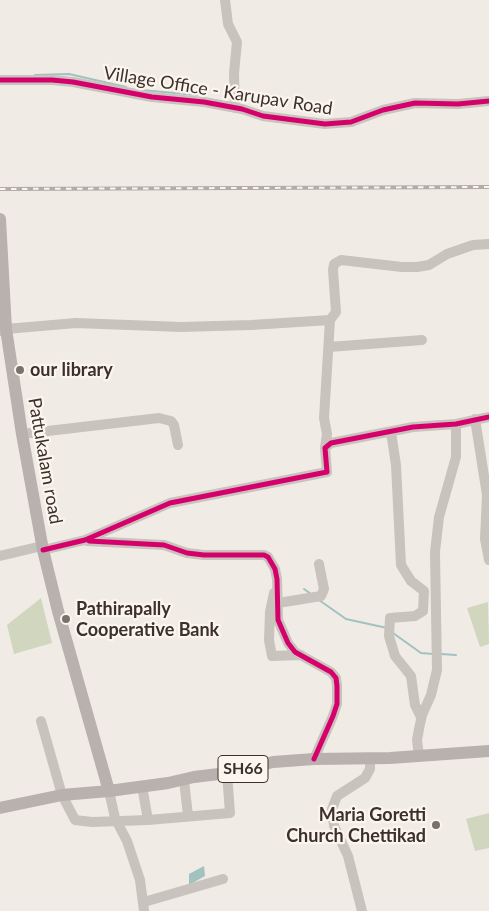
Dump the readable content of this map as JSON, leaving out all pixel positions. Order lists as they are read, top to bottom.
{
  "streets": {
    "main road": ["Pattukalam road", "SH66"],
    "street": ["Village Office - Karupav Road"]
  },
  "crossings": [
    ["Pattukalam road", "SH66"]
  ],
  "places": ["our library", "Pathirapally Cooperative Bank", "Maria Goretti Church Chettikad"]
}
